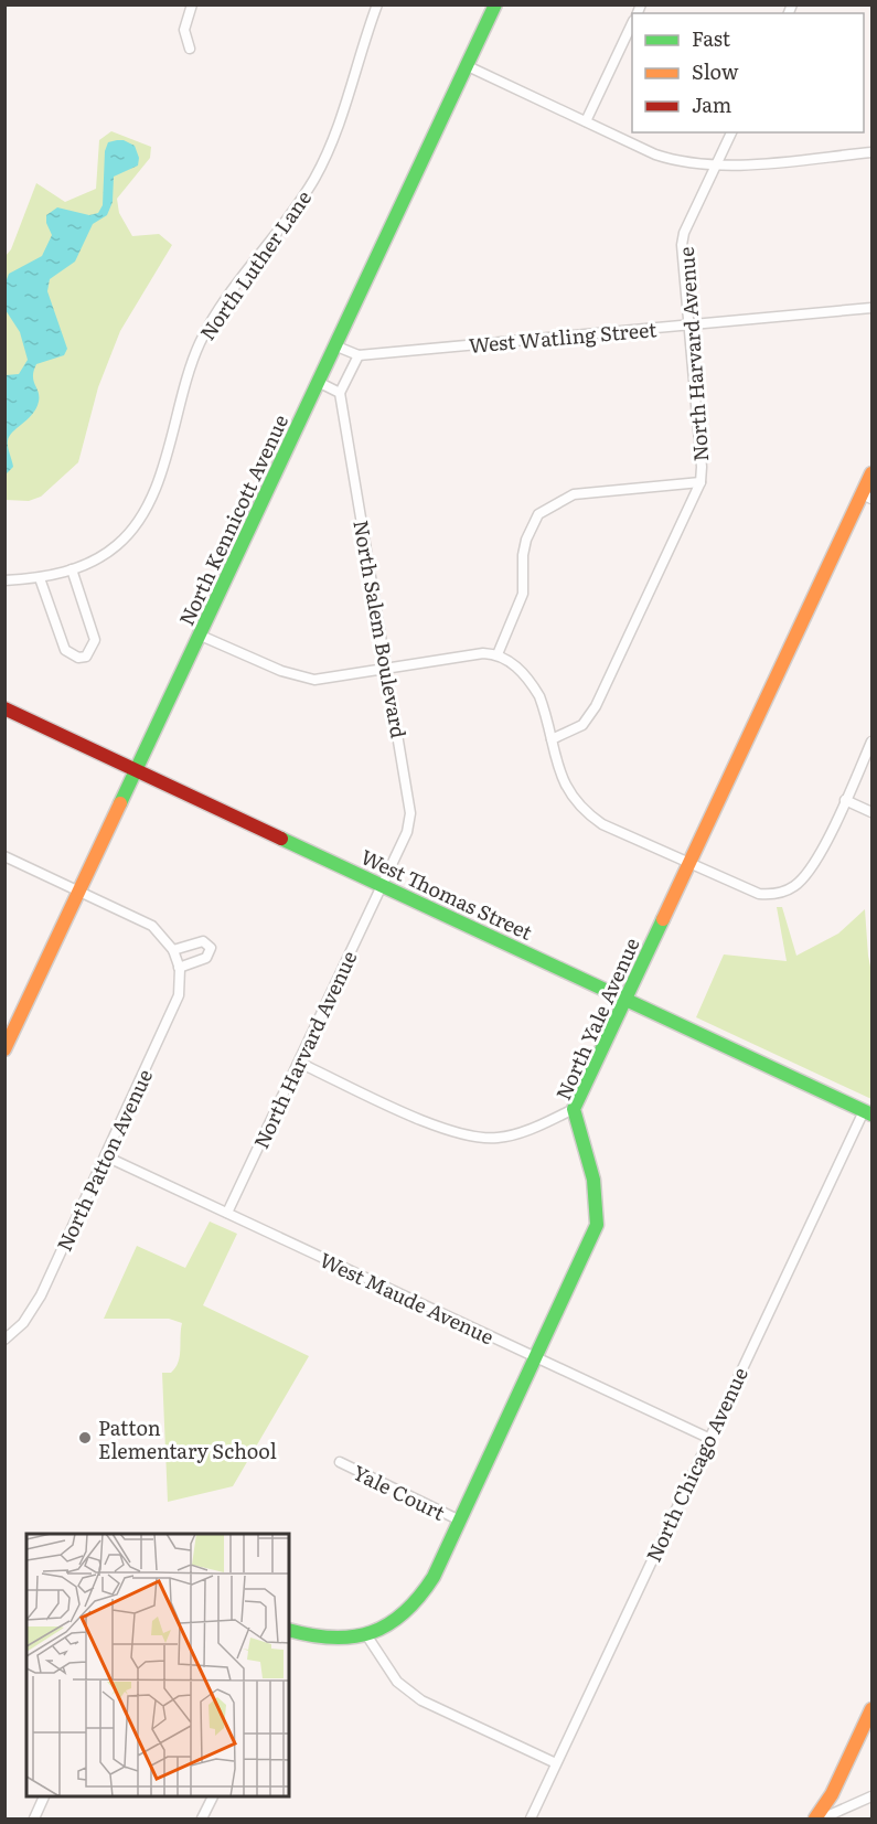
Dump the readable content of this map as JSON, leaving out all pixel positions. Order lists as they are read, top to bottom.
{
  "streets": {
    "street": [
      "North Luther Lane",
      "West Watling Street",
      "North Harvard Avenue",
      "North Kennicott Avenue",
      "North Salem Boulevard",
      "West Thomas Street",
      "North Yale Avenue",
      "North Patton Avenue",
      "West Maude Avenue",
      "North Chicago Avenue",
      "Yale Court"
    ]
  },
  "crossings": [
    ["West Watling Street", "North Harvard Avenue"],
    ["West Watling Street", "North Kennicott Avenue"],
    ["North Harvard Avenue", "North Salem Boulevard"],
    ["North Harvard Avenue", "West Thomas Street"],
    ["North Harvard Avenue", "West Maude Avenue"],
    ["North Kennicott Avenue", "West Thomas Street"],
    ["North Kennicott Avenue", "North Patton Avenue"],
    ["North Salem Boulevard", "West Thomas Street"],
    ["West Thomas Street", "North Yale Avenue"],
    ["West Thomas Street", "North Chicago Avenue"],
    ["North Yale Avenue", "West Maude Avenue"],
    ["North Yale Avenue", "Yale Court"],
    ["North Patton Avenue", "West Maude Avenue"],
    ["West Maude Avenue", "North Chicago Avenue"]
  ],
  "places": ["Patton Elementary School"],
  "legend": ["Fast", "Slow", "Jam"]
}
